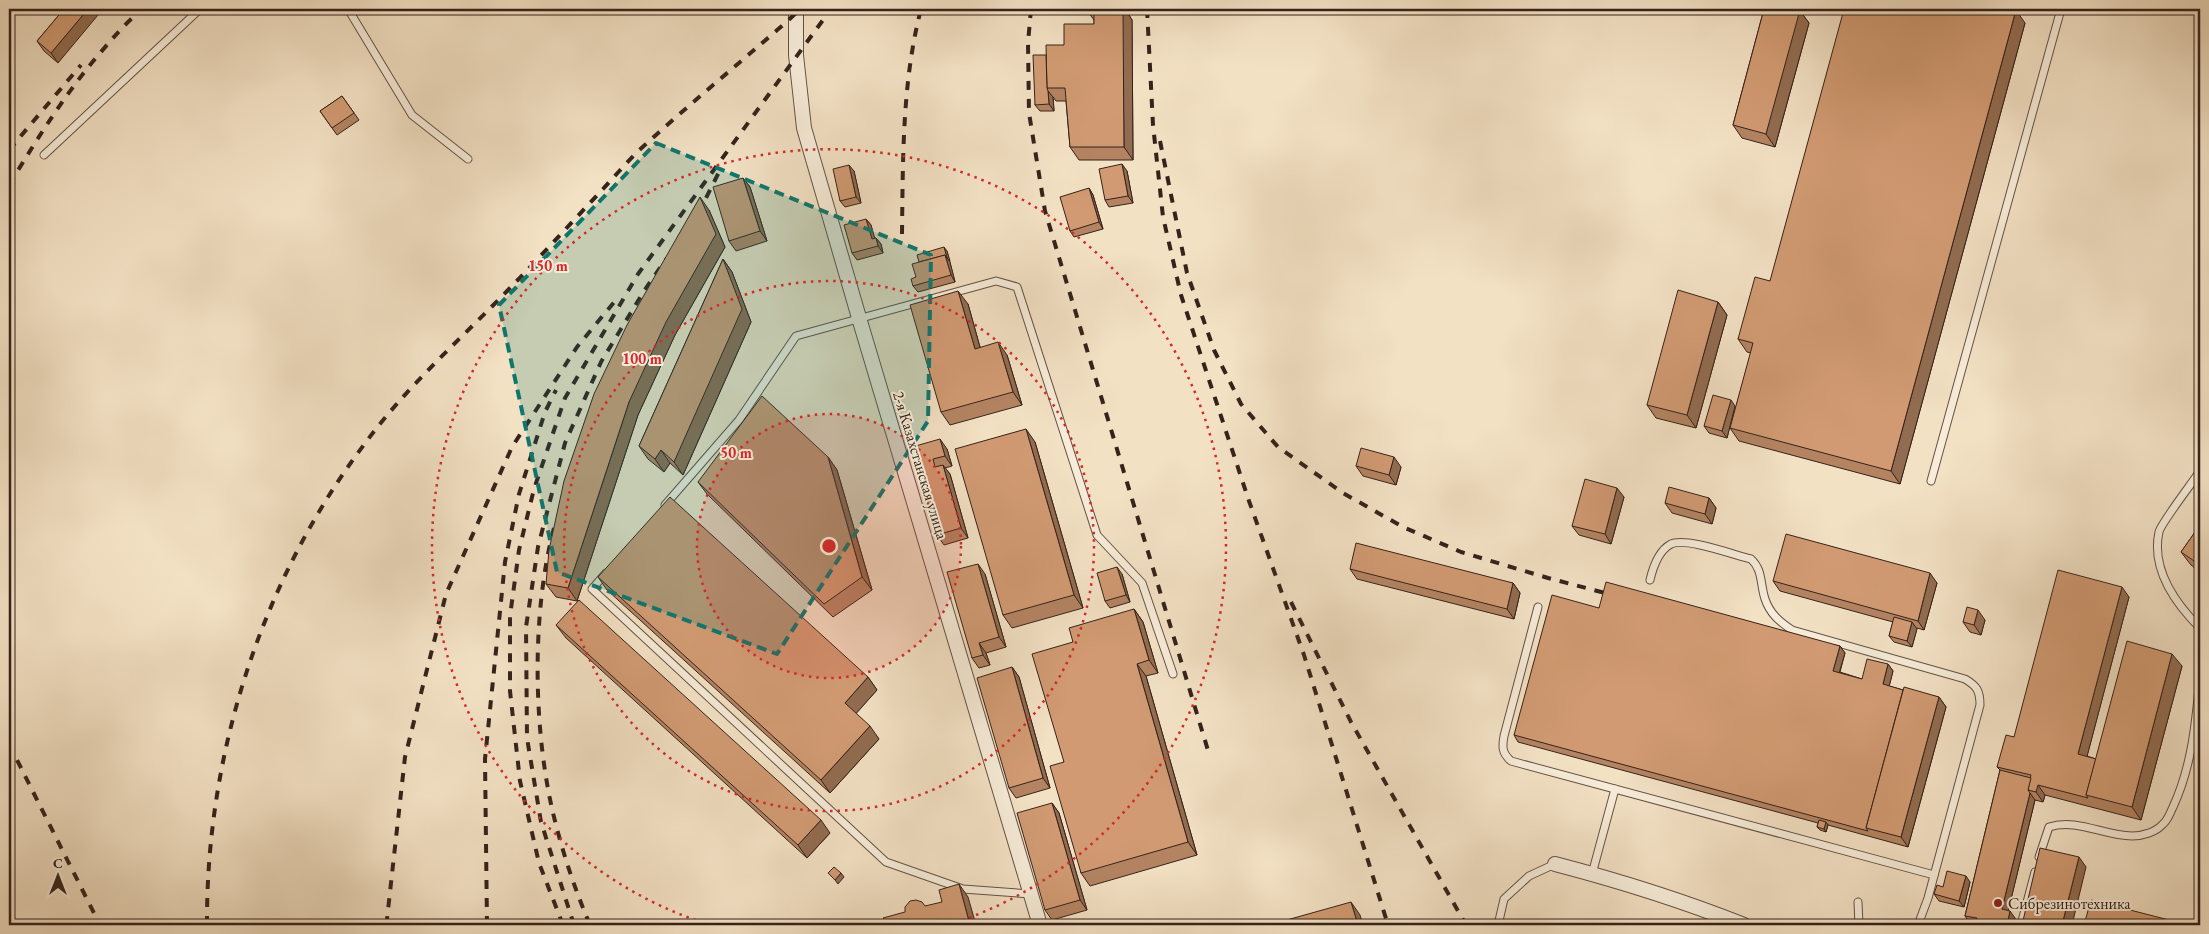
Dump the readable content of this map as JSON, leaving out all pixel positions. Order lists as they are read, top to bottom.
{
  "streets": {
    "street": ["2-я Казахстанская улица"]
  },
  "places": ["Сибрезинотехника"],
  "north": "top",
  "rings": ["150 m", "100 m", "50 m"]
}
